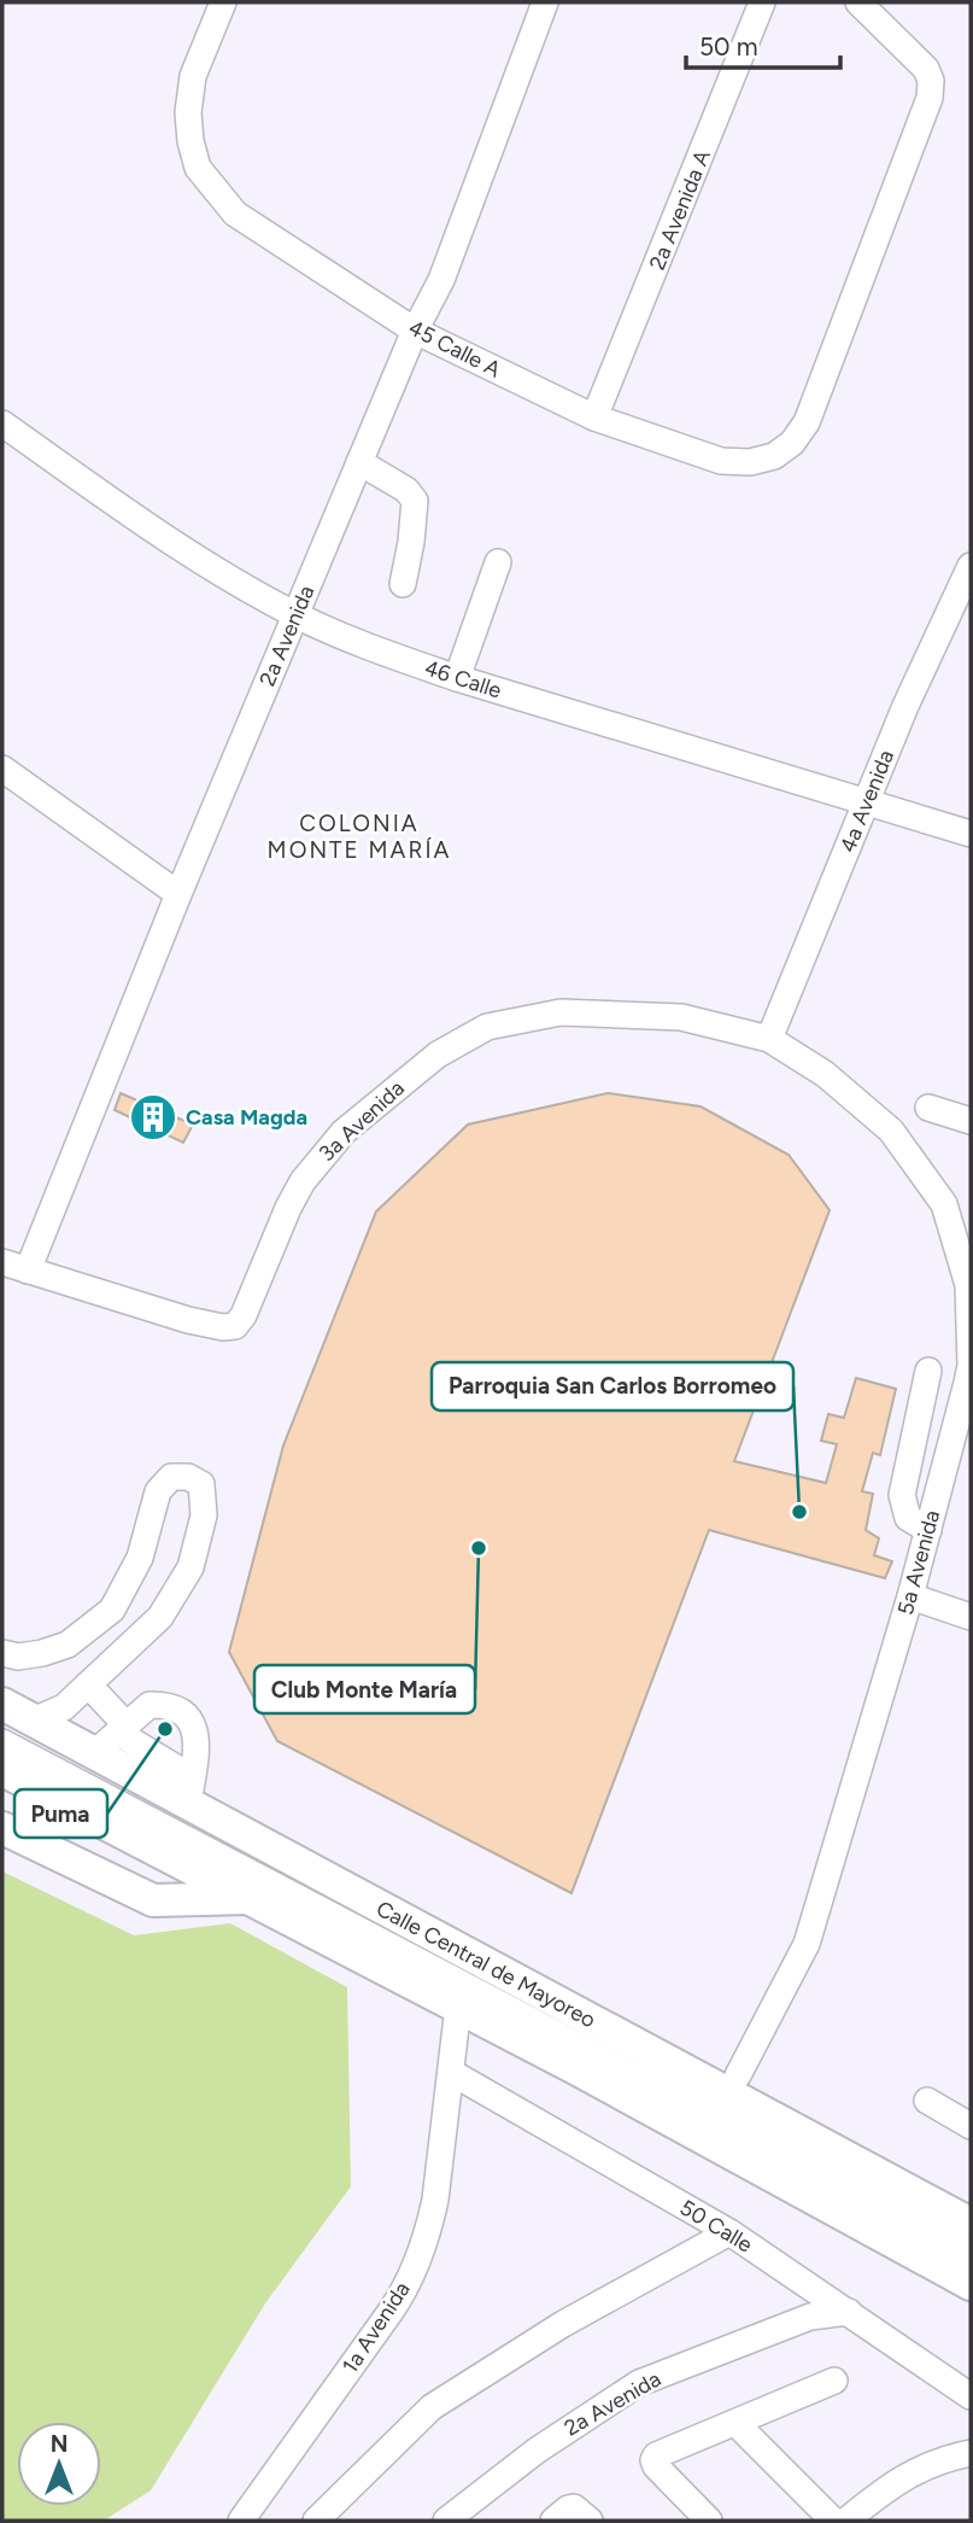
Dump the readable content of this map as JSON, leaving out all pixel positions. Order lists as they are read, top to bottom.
{
  "streets": {
    "main road": ["Calle Central de Mayoreo"],
    "street": [
      "2a Avenida A",
      "45 Calle A",
      "2a Avenida",
      "46 Calle",
      "4a Avenida",
      "3a Avenida",
      "5a Avenida",
      "50 Calle",
      "1a Avenida"
    ]
  },
  "crossings": [
    ["2a Avenida A", "45 Calle A"],
    ["45 Calle A", "2a Avenida"],
    ["2a Avenida", "46 Calle"],
    ["2a Avenida", "3a Avenida"],
    ["2a Avenida", "50 Calle"],
    ["46 Calle", "4a Avenida"],
    ["4a Avenida", "3a Avenida"],
    ["4a Avenida", "5a Avenida"],
    ["3a Avenida", "5a Avenida"],
    ["50 Calle", "1a Avenida"]
  ],
  "districts": ["COLONIA MONTE MARÍA"],
  "places": {
    "building": ["Casa Magda"],
    "other": ["Parroquia San Carlos Borromeo", "Club Monte María", "Puma"]
  },
  "scale_bar": "50 m",
  "north": "top"
}
